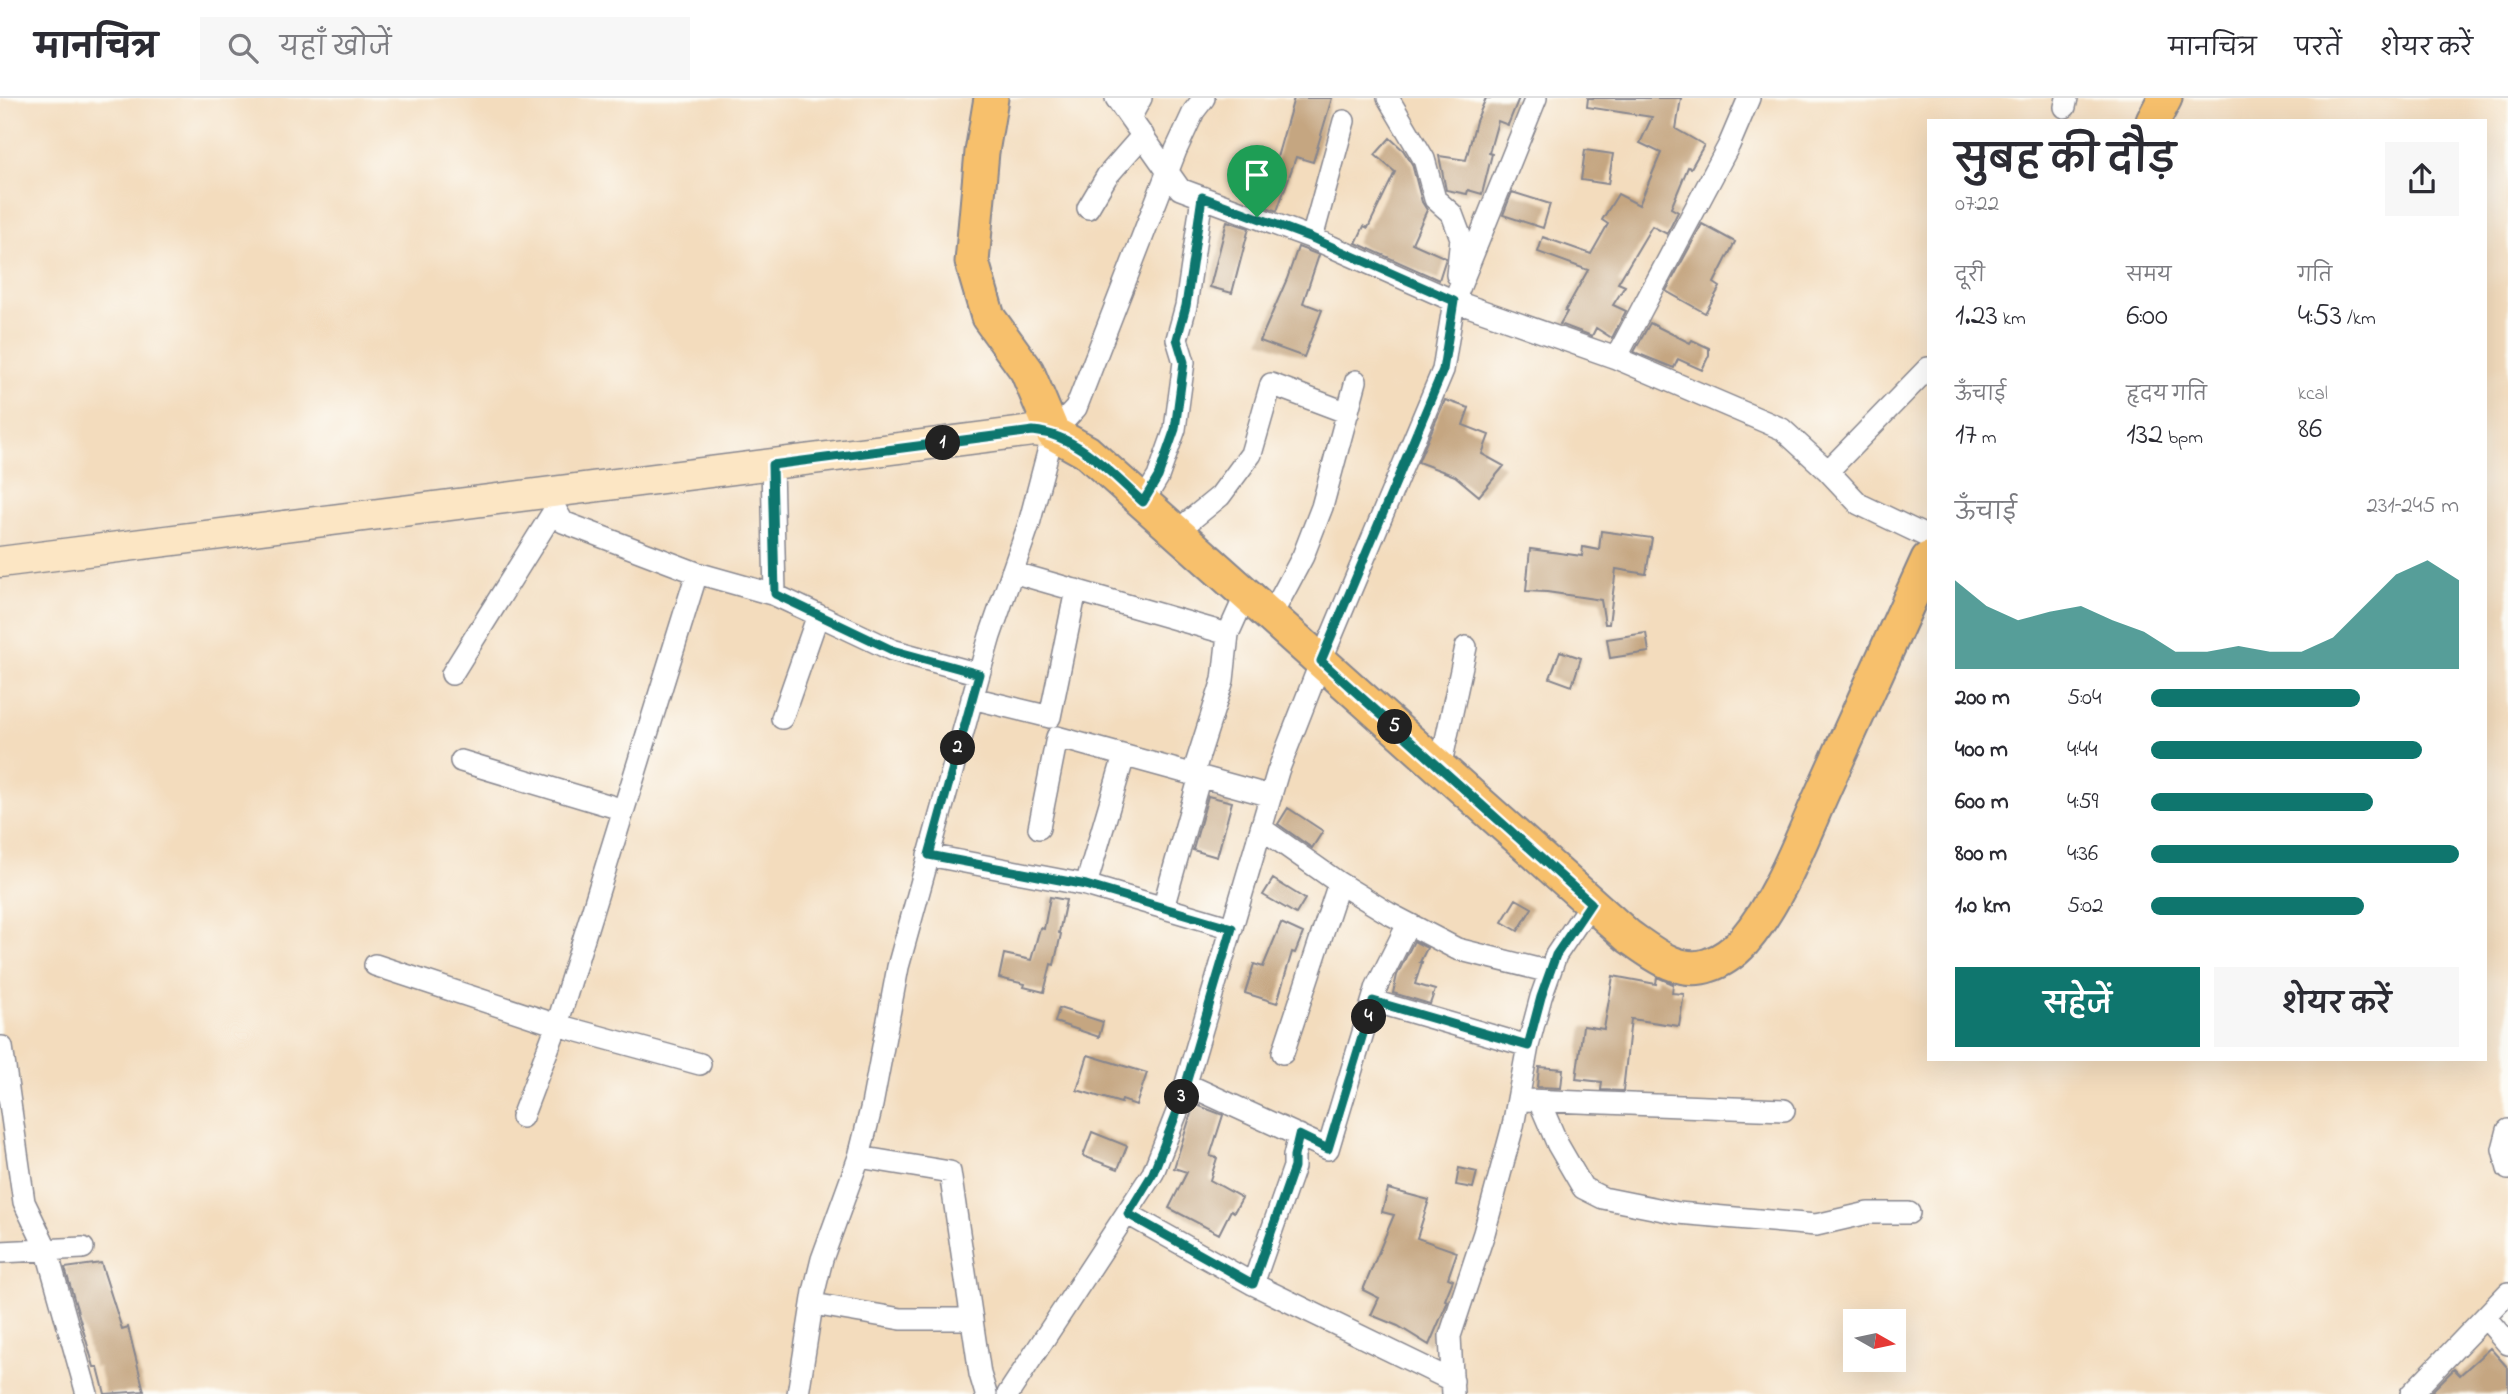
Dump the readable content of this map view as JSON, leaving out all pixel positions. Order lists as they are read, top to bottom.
{
  "north": "right",
  "page": {
    "header": "मानचित्र",
    "search": "यहाँ खोजें",
    "nav": ["मानचित्र", "परतें", "शेयर करें"],
    "heading": ["सुबह की दौड़", "07:22"],
    "stats": [
      ["दूरी", "1.23 km"],
      ["समय", "6:00"],
      ["गति", "4:53 /km"],
      ["ऊँचाई", "17 m"],
      ["हृदय गति", "132 bpm"],
      ["kcal", "86"]
    ],
    "pins": [
      "1",
      "5",
      "2",
      "4",
      "3"
    ],
    "chart": ["ऊँचाई", "231–245 m"],
    "list": [
      {
        "name": "200 m",
        "note": "5:04"
      },
      {
        "name": "400 m",
        "note": "4:44"
      },
      {
        "name": "600 m",
        "note": "4:59"
      },
      {
        "name": "800 m",
        "note": "4:36"
      },
      {
        "name": "1.0 km",
        "note": "5:02"
      }
    ],
    "buttons": ["सहेजें", "शेयर करें"]
  }
}
